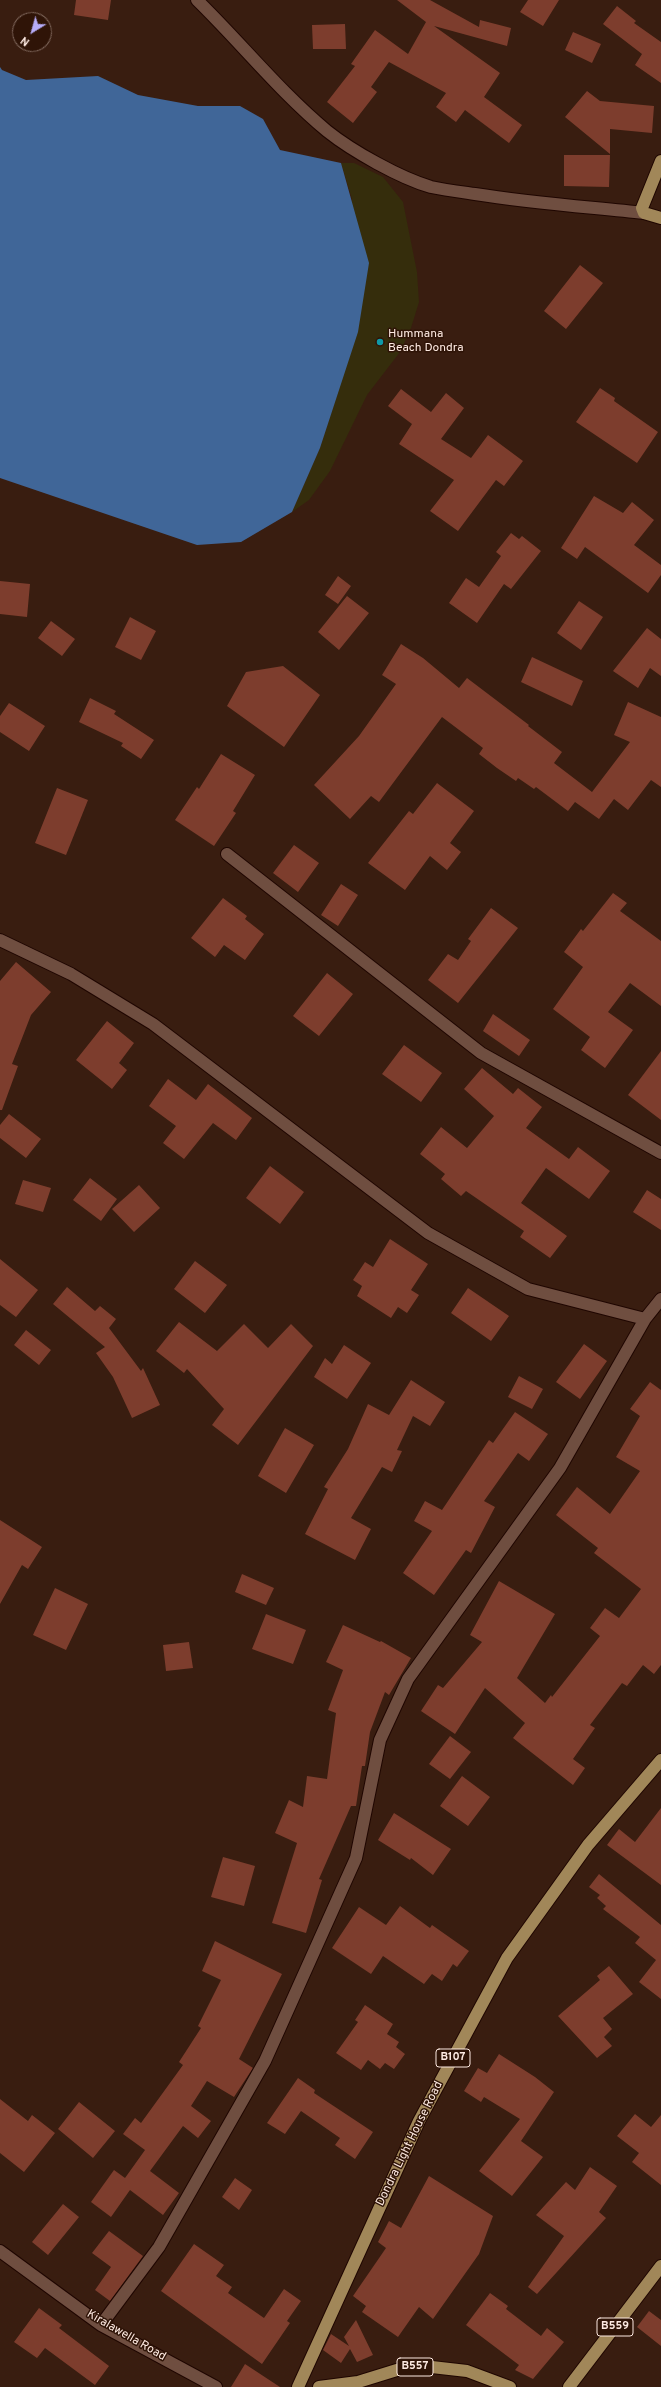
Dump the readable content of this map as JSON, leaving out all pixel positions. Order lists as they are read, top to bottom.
{
  "streets": {
    "main road": [
      "B107",
      "Dondra Light House Road",
      "B559",
      "B557"
    ],
    "street": ["Kiralawella Road"]
  },
  "places": ["Hummana Beach Dondra"],
  "north": "bottom left"
}
